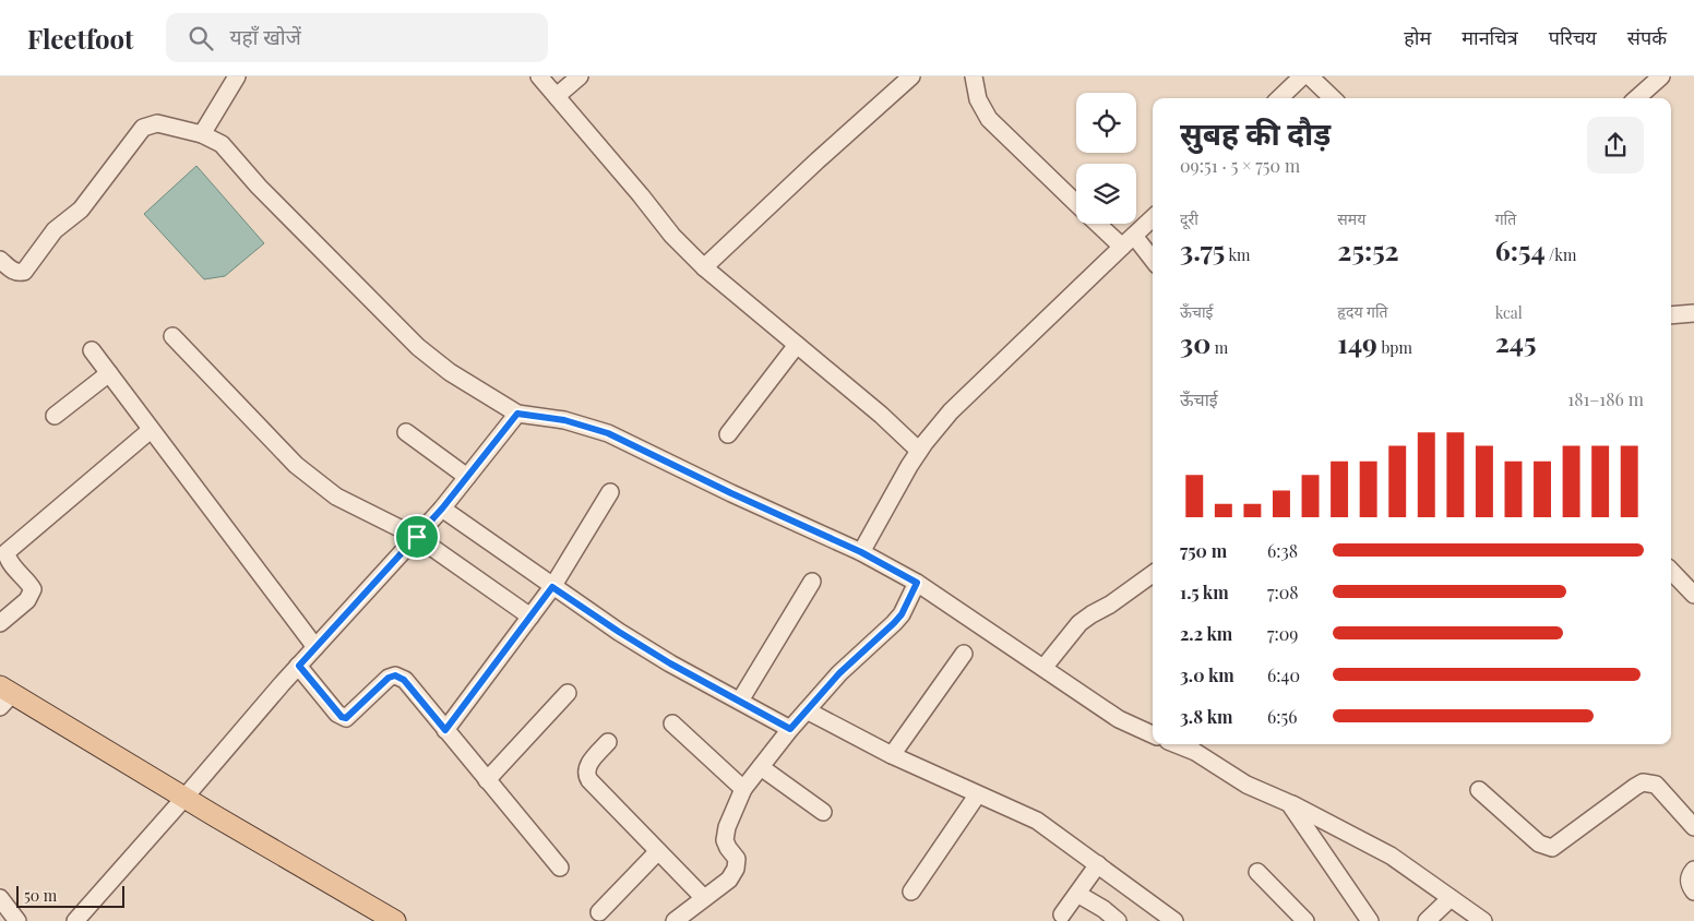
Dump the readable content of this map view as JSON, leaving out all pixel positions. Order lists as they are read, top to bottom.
{
  "scale_bar": "50 m",
  "page": {
    "header": "Fleetfoot",
    "search": "यहाँ खोजें",
    "nav": [
      "होम",
      "मानचित्र",
      "परिचय",
      "संपर्क"
    ],
    "heading": ["सुबह की दौड़", "09:51 · 5 × 750 m"],
    "stats": [
      ["दूरी", "3.75 km"],
      ["समय", "25:52"],
      ["गति", "6:54 /km"],
      ["ऊँचाई", "30 m"],
      ["हृदय गति", "149 bpm"],
      ["kcal", "245"]
    ],
    "chart": ["ऊँचाई", "181–186 m"],
    "list": [
      {
        "name": "750 m",
        "note": "6:38"
      },
      {
        "name": "1.5 km",
        "note": "7:08"
      },
      {
        "name": "2.2 km",
        "note": "7:09"
      },
      {
        "name": "3.0 km",
        "note": "6:40"
      },
      {
        "name": "3.8 km",
        "note": "6:56"
      }
    ],
    "scale": "50 m"
  }
}
